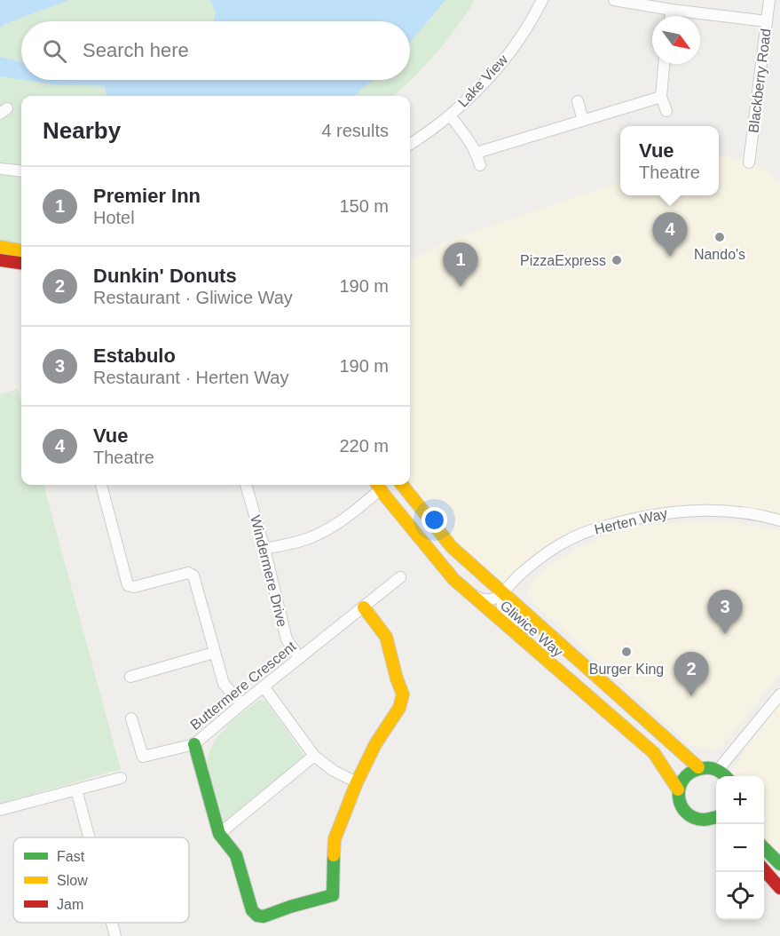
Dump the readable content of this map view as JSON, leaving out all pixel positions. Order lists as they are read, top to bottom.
{
  "streets": {
    "street": [
      "Lake View",
      "Blackberry Road",
      "Herten Way",
      "Windermere Drive",
      "Gliwice Way",
      "Buttermere Crescent"
    ]
  },
  "crossings": [
    ["Herten Way", "Gliwice Way"],
    ["Windermere Drive", "Buttermere Crescent"]
  ],
  "places": ["Nando's", "PizzaExpress", "Burger King"],
  "legend": ["Fast", "Slow", "Jam"],
  "north": "bottom right",
  "page": {
    "search": "Search here",
    "heading": ["Nearby", "4 results"],
    "popup": ["Vue", "Theatre"],
    "list": [
      {
        "mark": "1",
        "name": "Premier Inn",
        "note": "Hotel",
        "value": "150 m"
      },
      {
        "mark": "2",
        "name": "Dunkin' Donuts",
        "note": "Restaurant · Gliwice Way",
        "value": "190 m"
      },
      {
        "mark": "3",
        "name": "Estabulo",
        "note": "Restaurant · Herten Way",
        "value": "190 m"
      },
      {
        "mark": "4",
        "name": "Vue",
        "note": "Theatre",
        "value": "220 m"
      }
    ],
    "pins": [
      "4",
      "1",
      "3",
      "2"
    ],
    "map_buttons": ["+", "−"]
  }
}
